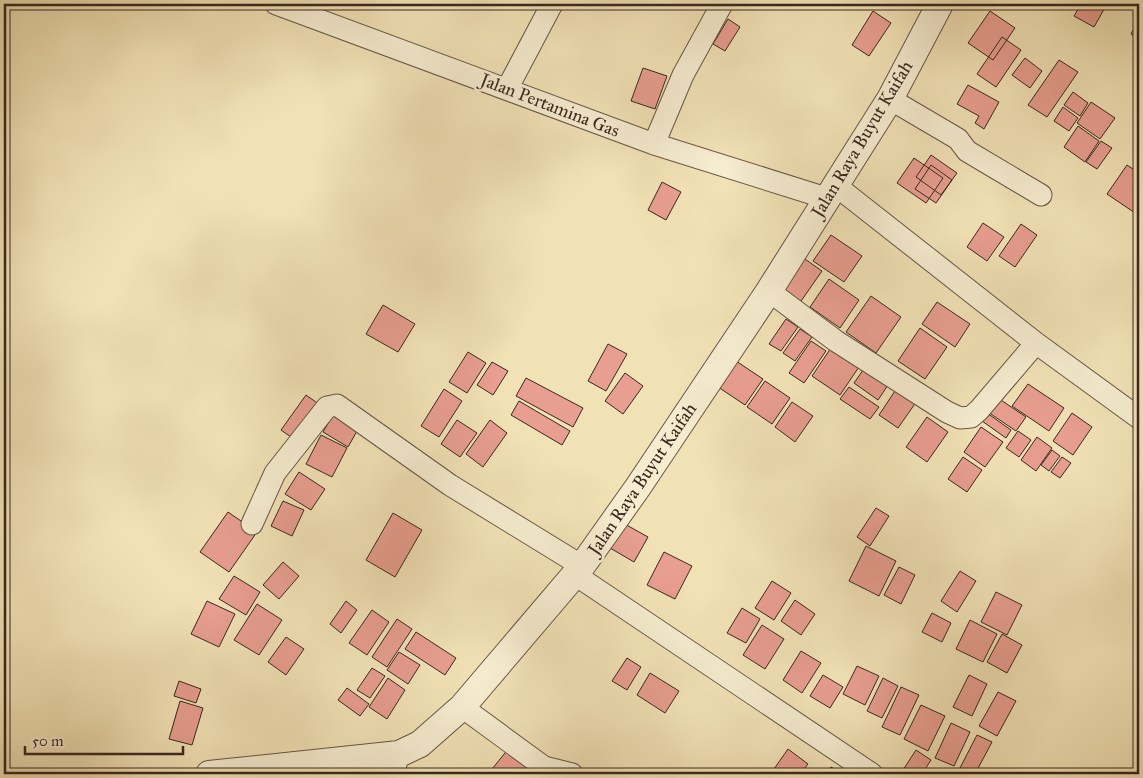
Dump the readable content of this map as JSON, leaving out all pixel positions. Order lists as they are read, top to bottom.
{
  "streets": {
    "street": ["Jalan Pertamina Gas", "Jalan Raya Buyut Kaifah"]
  },
  "crossings": [
    ["Jalan Pertamina Gas", "Jalan Raya Buyut Kaifah"]
  ],
  "scale_bar": "50 m"
}
